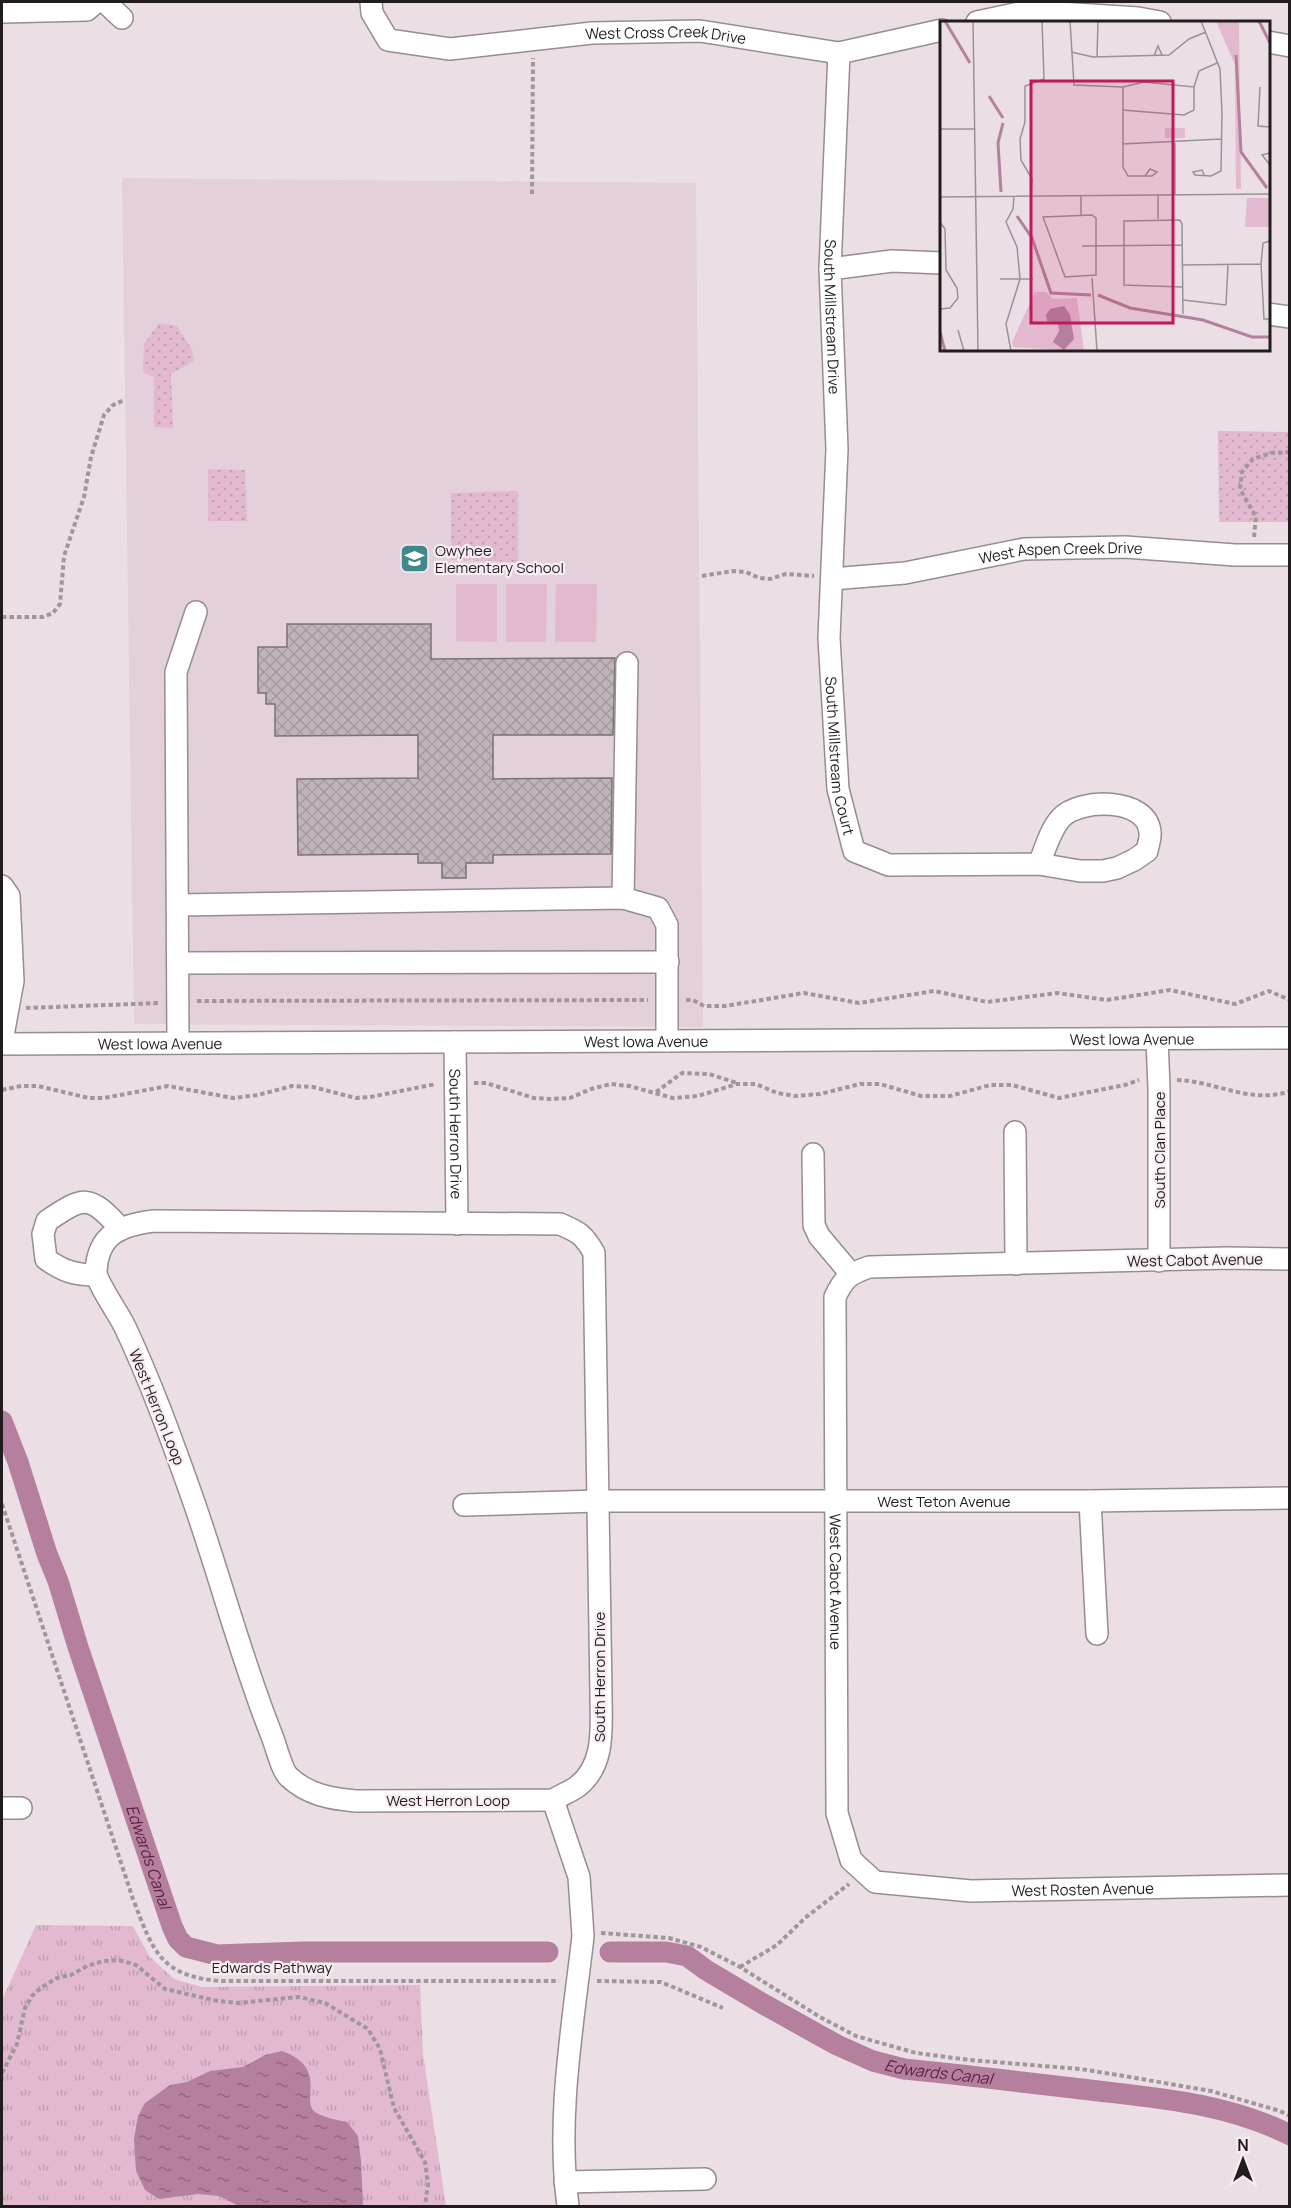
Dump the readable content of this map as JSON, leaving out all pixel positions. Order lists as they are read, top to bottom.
{
  "streets": {
    "street": [
      "West Cross Creek Drive",
      "South Millstream Drive",
      "West Aspen Creek Drive",
      "South Millstream Court",
      "West Iowa Avenue",
      "South Herron Drive",
      "South Clan Place",
      "West Cabot Avenue",
      "West Herron Loop",
      "West Teton Avenue",
      "West Rosten Avenue"
    ],
    "path": ["Edwards Pathway"]
  },
  "crossings": [
    ["West Cross Creek Drive", "South Millstream Drive"],
    ["South Millstream Drive", "West Aspen Creek Drive"],
    ["South Millstream Drive", "South Millstream Court"],
    ["West Aspen Creek Drive", "South Millstream Court"],
    ["West Iowa Avenue", "South Herron Drive"],
    ["West Iowa Avenue", "South Clan Place"],
    ["South Herron Drive", "West Herron Loop"],
    ["South Herron Drive", "West Teton Avenue"],
    ["South Clan Place", "West Cabot Avenue"],
    ["West Cabot Avenue", "West Teton Avenue"],
    ["West Cabot Avenue", "West Rosten Avenue"]
  ],
  "water": ["Edwards Canal"],
  "places": {
    "school or university": ["Owyhee Elementary School"]
  },
  "north": "top"
}
